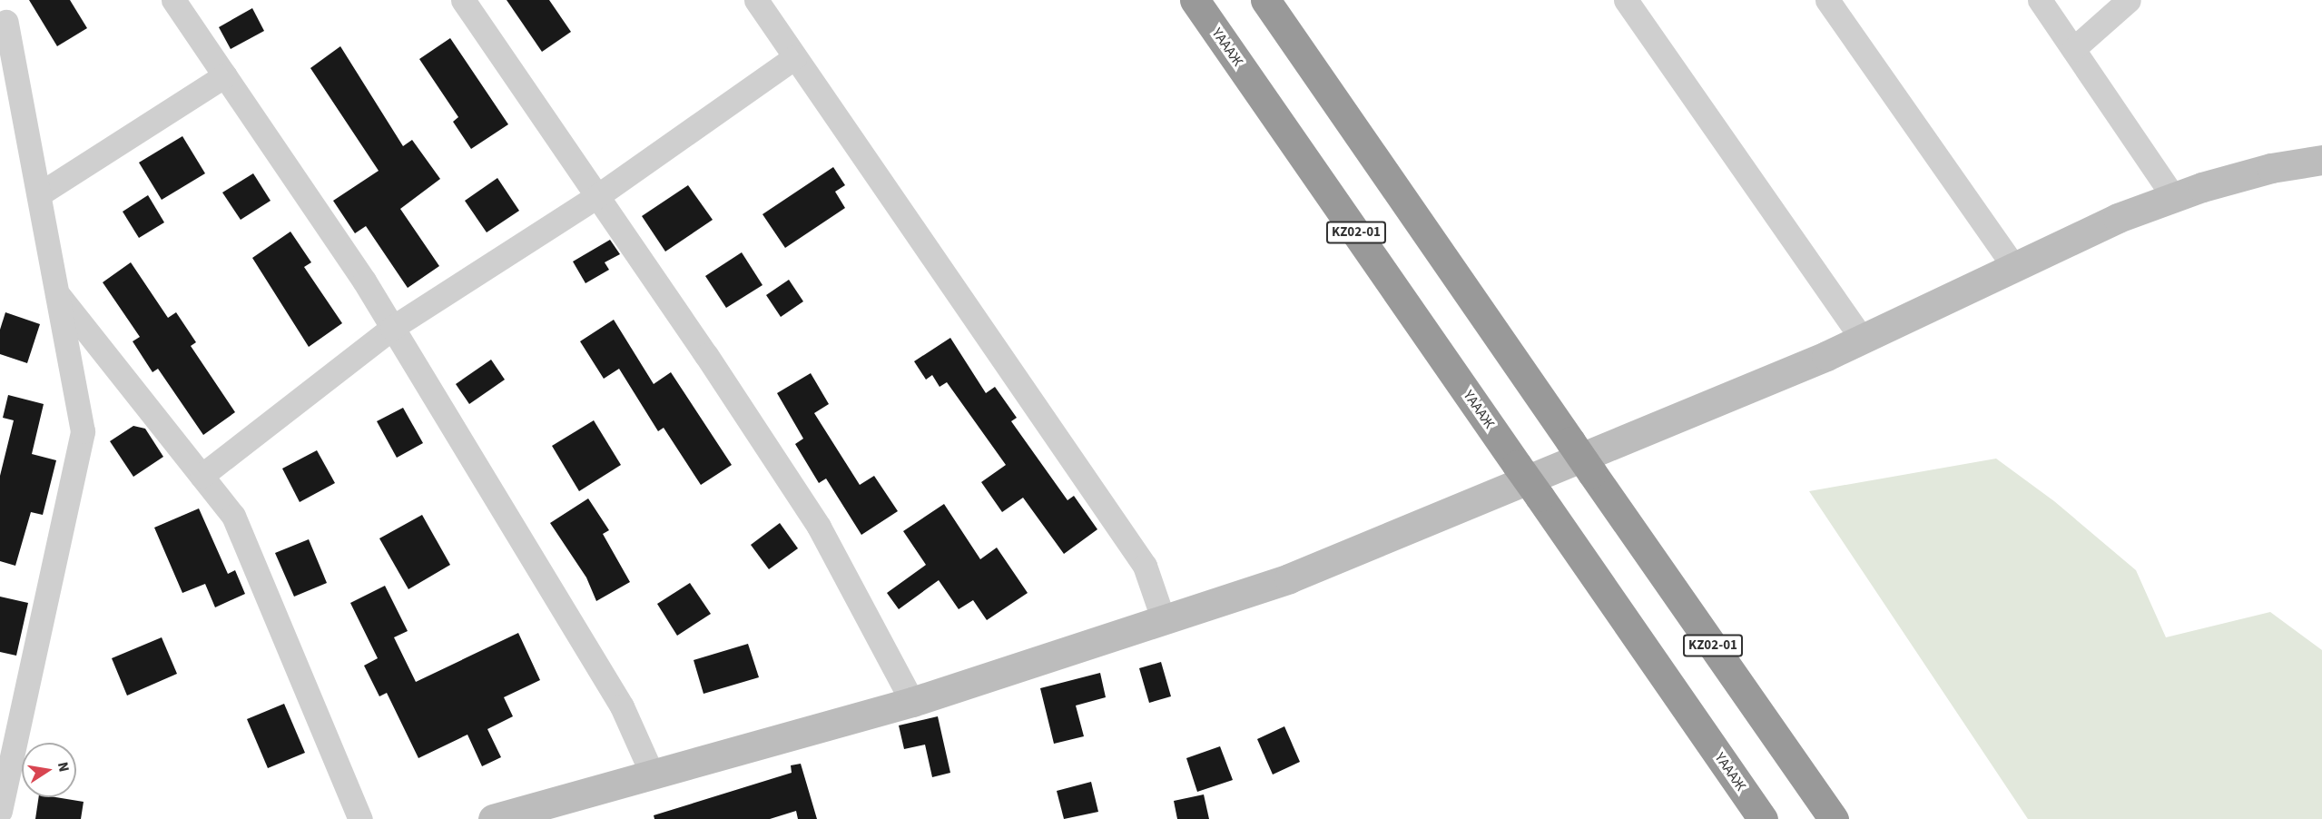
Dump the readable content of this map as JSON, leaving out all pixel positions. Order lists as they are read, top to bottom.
{
  "streets": {
    "highway": ["ҮАААЖ", "KZ02-01"]
  },
  "north": "right"
}
